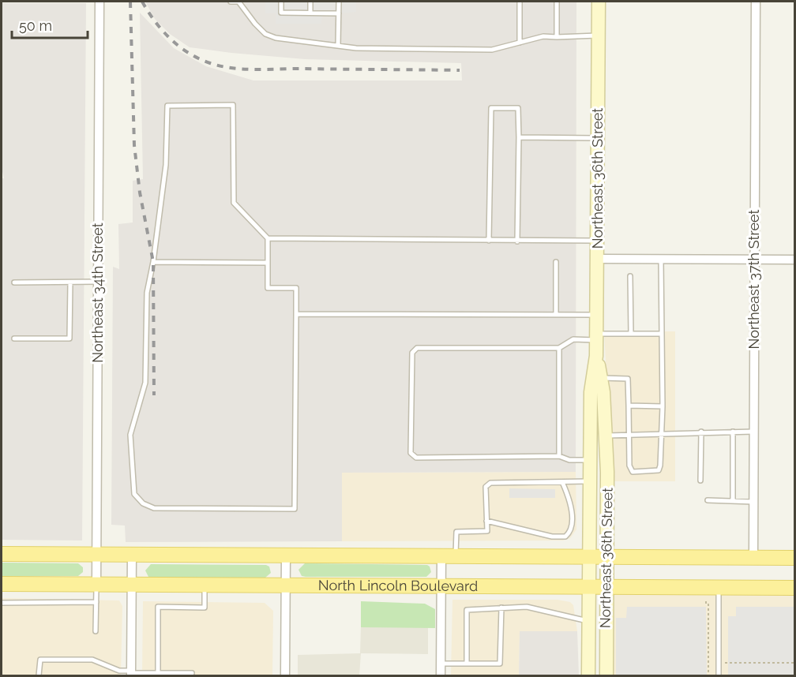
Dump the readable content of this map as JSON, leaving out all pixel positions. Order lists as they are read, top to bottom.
{
  "streets": {
    "main road": ["Northeast 36th Street", "North Lincoln Boulevard"],
    "street": ["Northeast 37th Street", "Northeast 34th Street"]
  },
  "crossings": [
    ["Northeast 36th Street", "North Lincoln Boulevard"],
    ["Northeast 34th Street", "North Lincoln Boulevard"]
  ],
  "scale_bar": "50 m"
}
